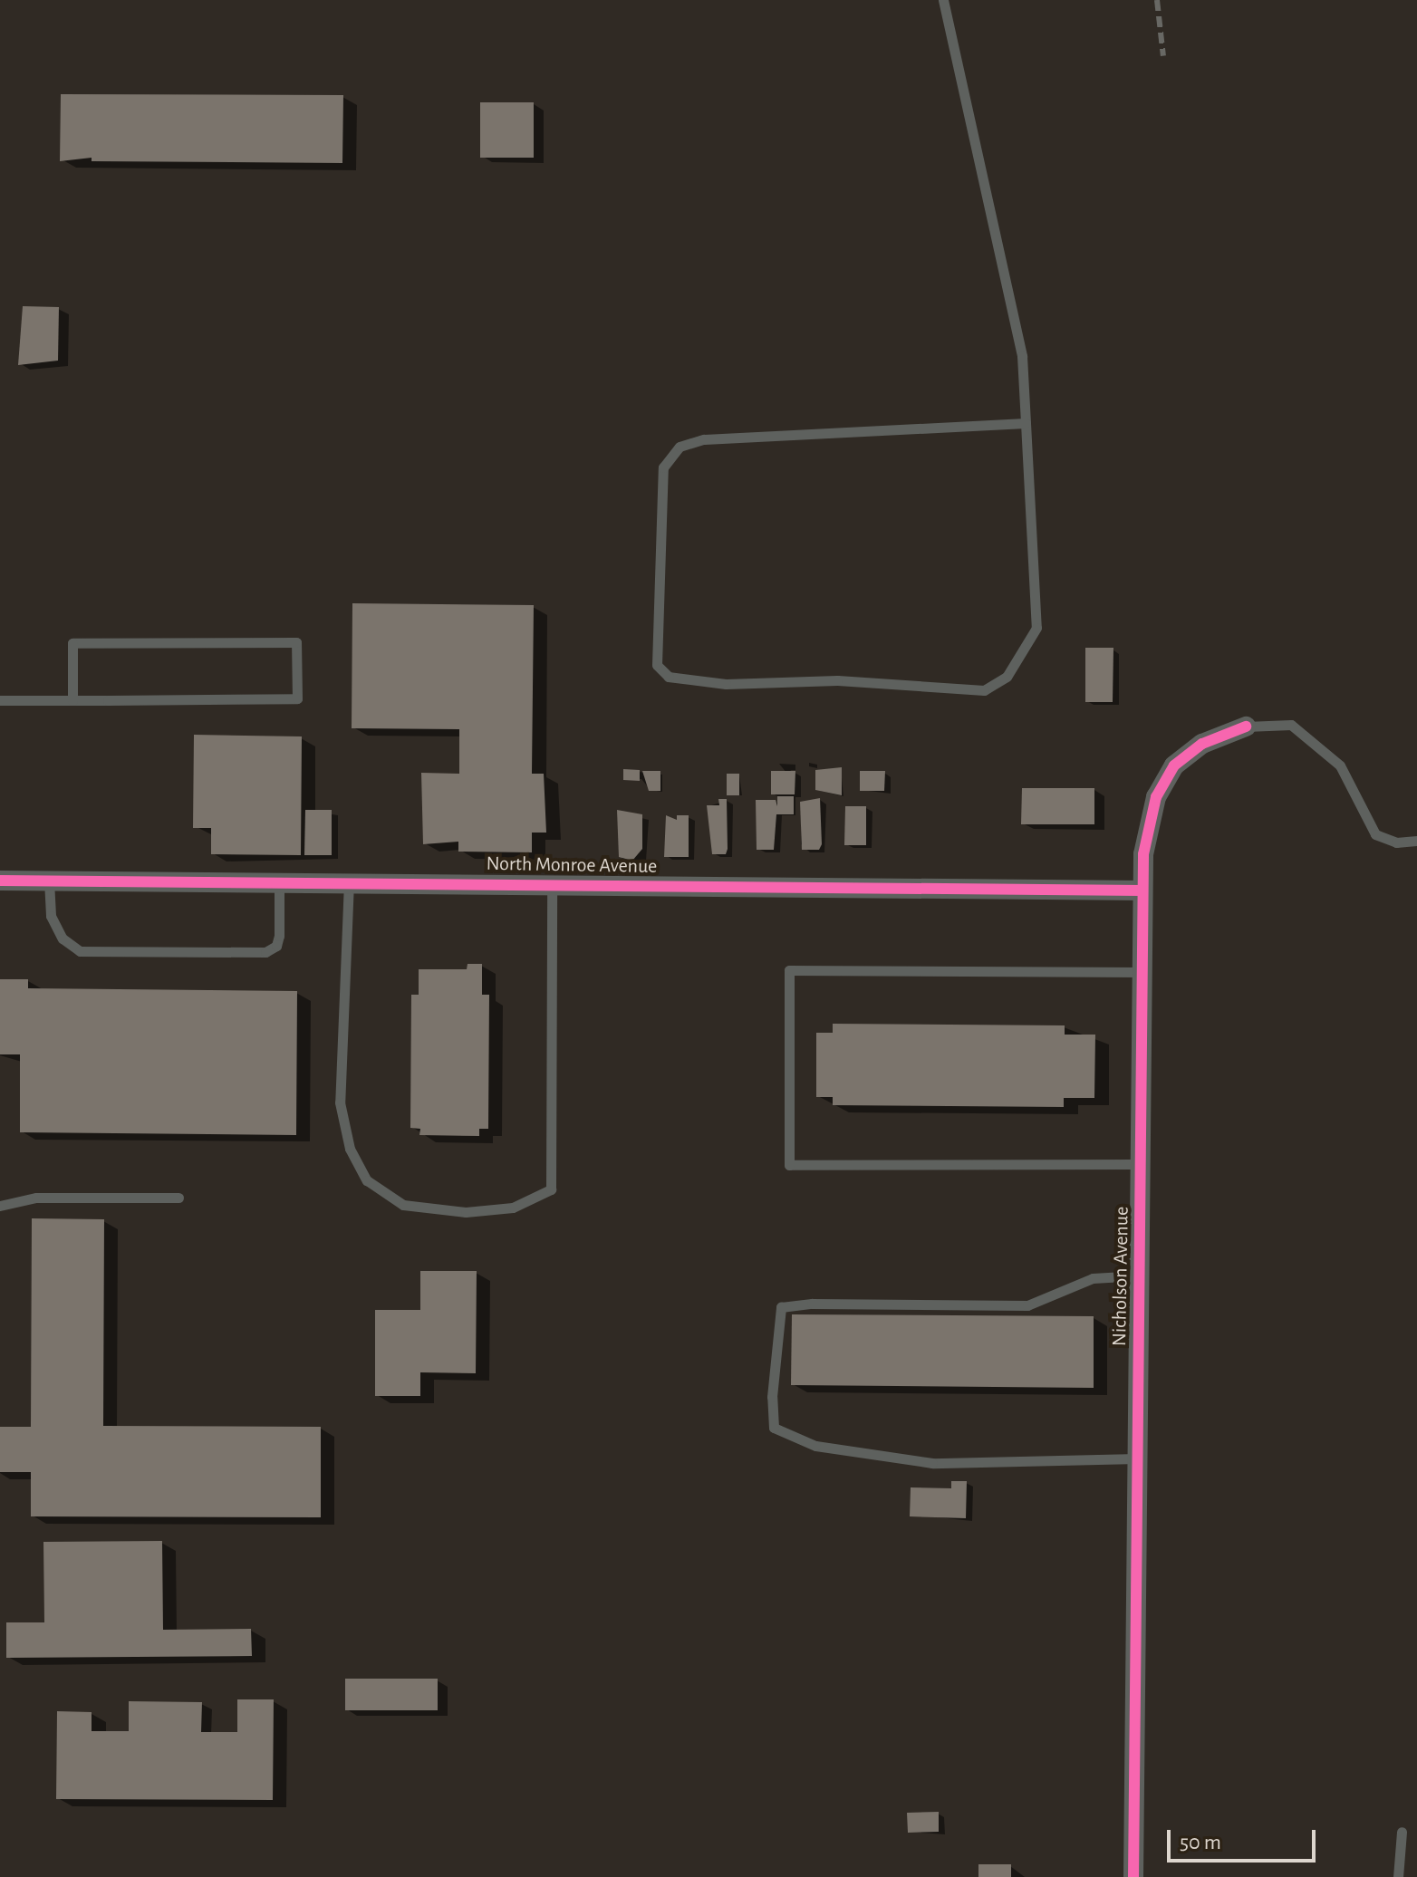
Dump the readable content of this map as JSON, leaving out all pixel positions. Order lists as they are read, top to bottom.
{
  "streets": {
    "street": ["North Monroe Avenue", "Nicholson Avenue"]
  },
  "crossings": [
    ["North Monroe Avenue", "Nicholson Avenue"]
  ],
  "scale_bar": "50 m"
}
